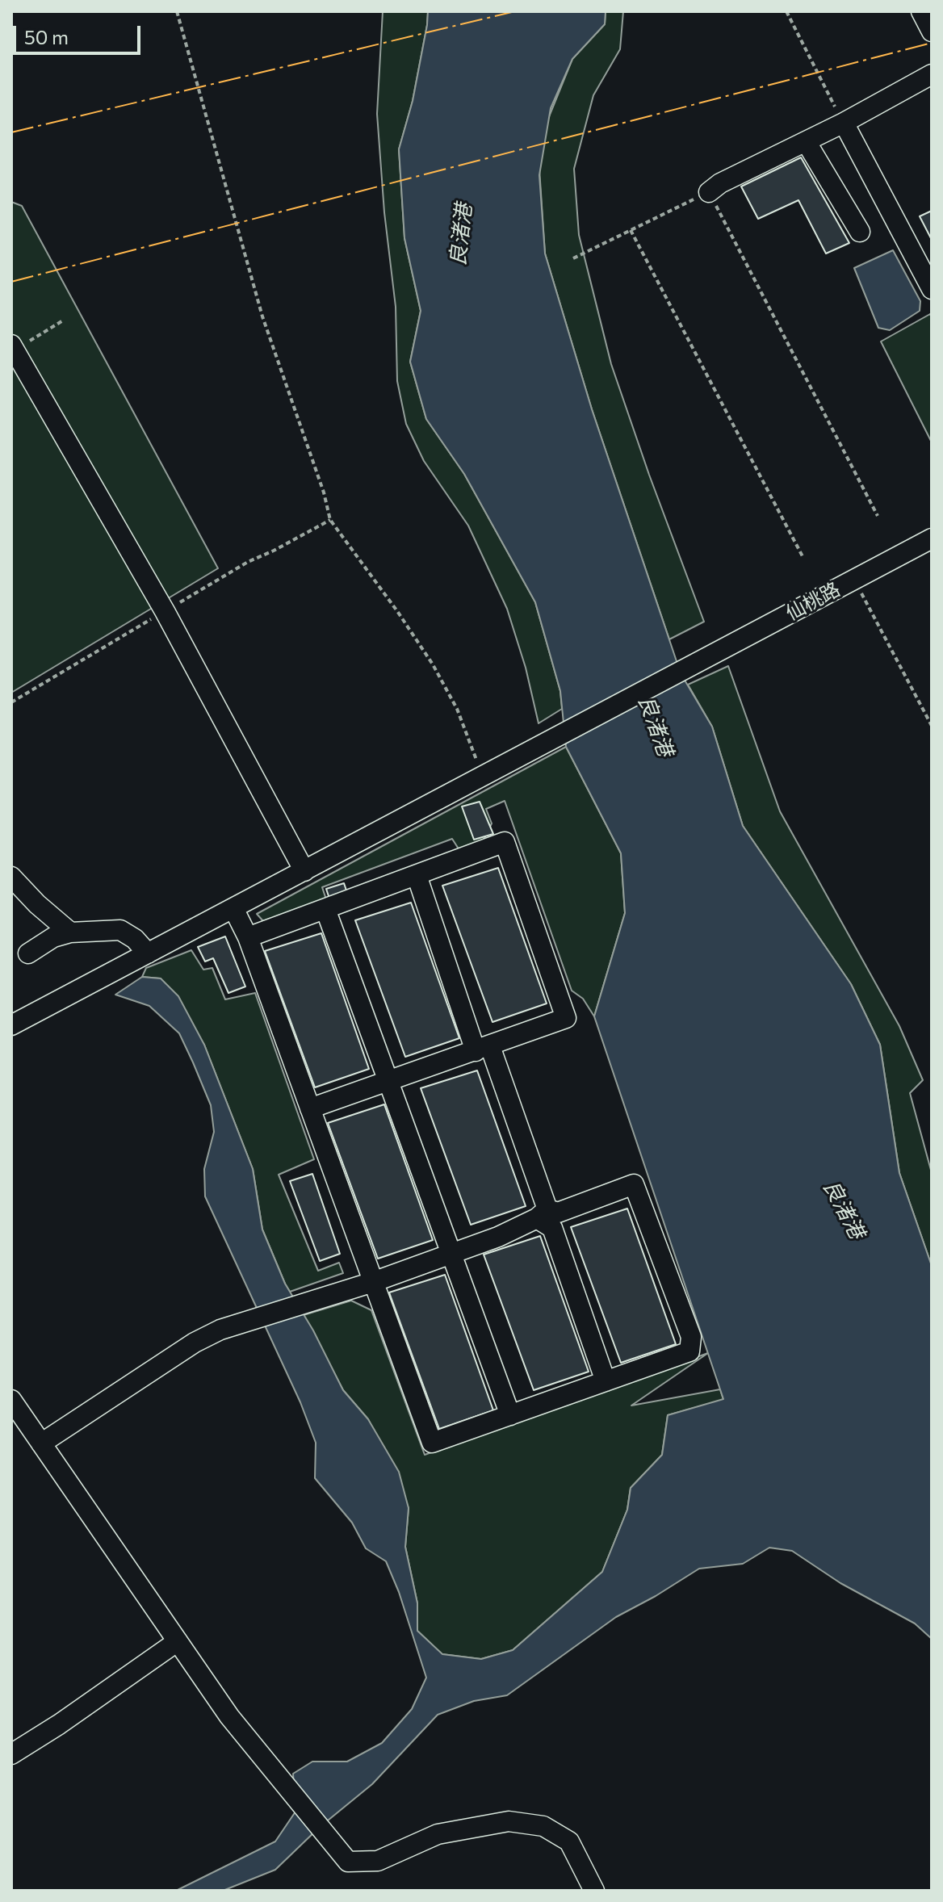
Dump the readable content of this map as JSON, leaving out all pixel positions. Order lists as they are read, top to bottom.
{
  "streets": {
    "street": ["仙桃路"]
  },
  "water": ["良渚港"],
  "scale_bar": "50 m"
}
